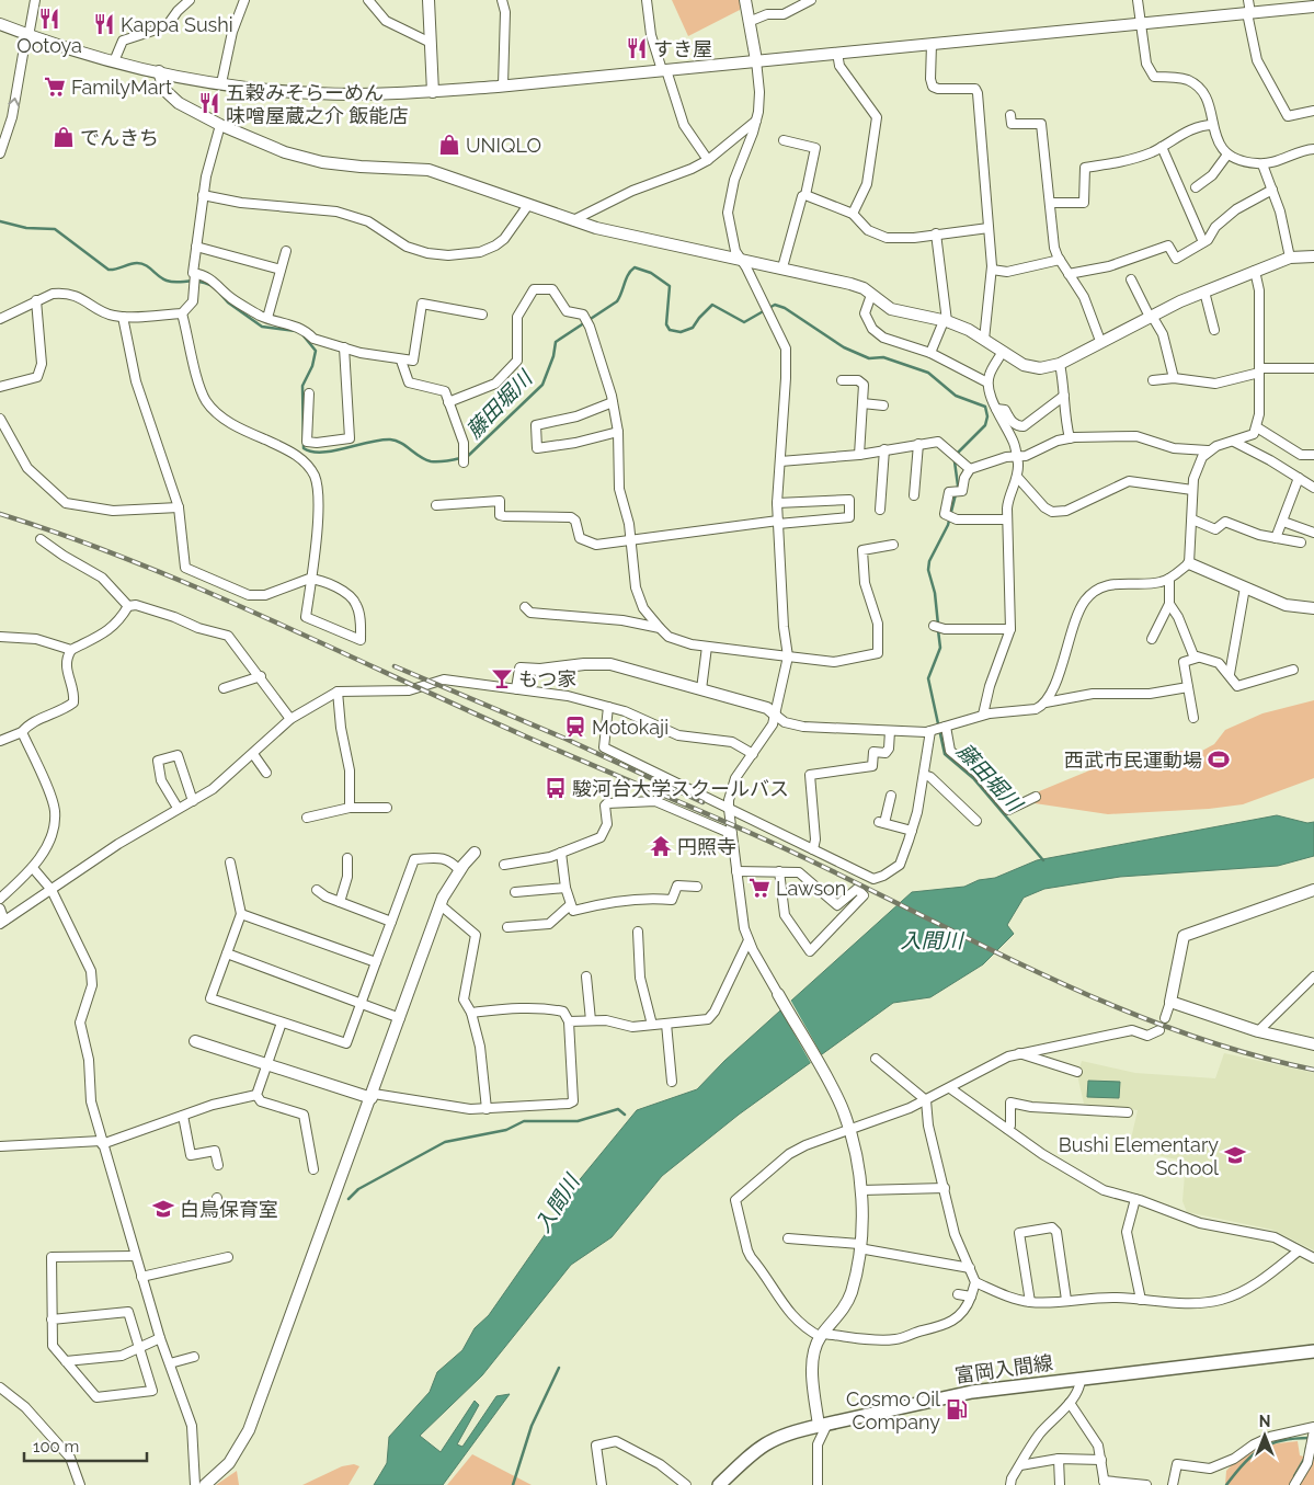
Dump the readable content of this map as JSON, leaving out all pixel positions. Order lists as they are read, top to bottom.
{
  "streets": {
    "main road": ["富岡入間線"]
  },
  "water": ["藤田堀川", "入間川"],
  "places": {
    "restaurant": [
      "Ootoya",
      "Kappa Sushi",
      "すき屋",
      "五穀みそらーめん 味噌屋蔵之介 飯能店"
    ],
    "supermarket": ["FamilyMart", "Lawson"],
    "shop": ["でんきち", "UNIQLO"],
    "bar": ["もつ家"],
    "station": ["Motokaji"],
    "sports": ["西武市民運動場"],
    "bus stop": ["駿河台大学スクールバス"],
    "temple": ["円照寺"],
    "school or university": ["Bushi Elementary School", "白鳥保育室"],
    "fuel station": ["Cosmo Oil Company"]
  },
  "scale_bar": "100 m",
  "north": "top"
}
